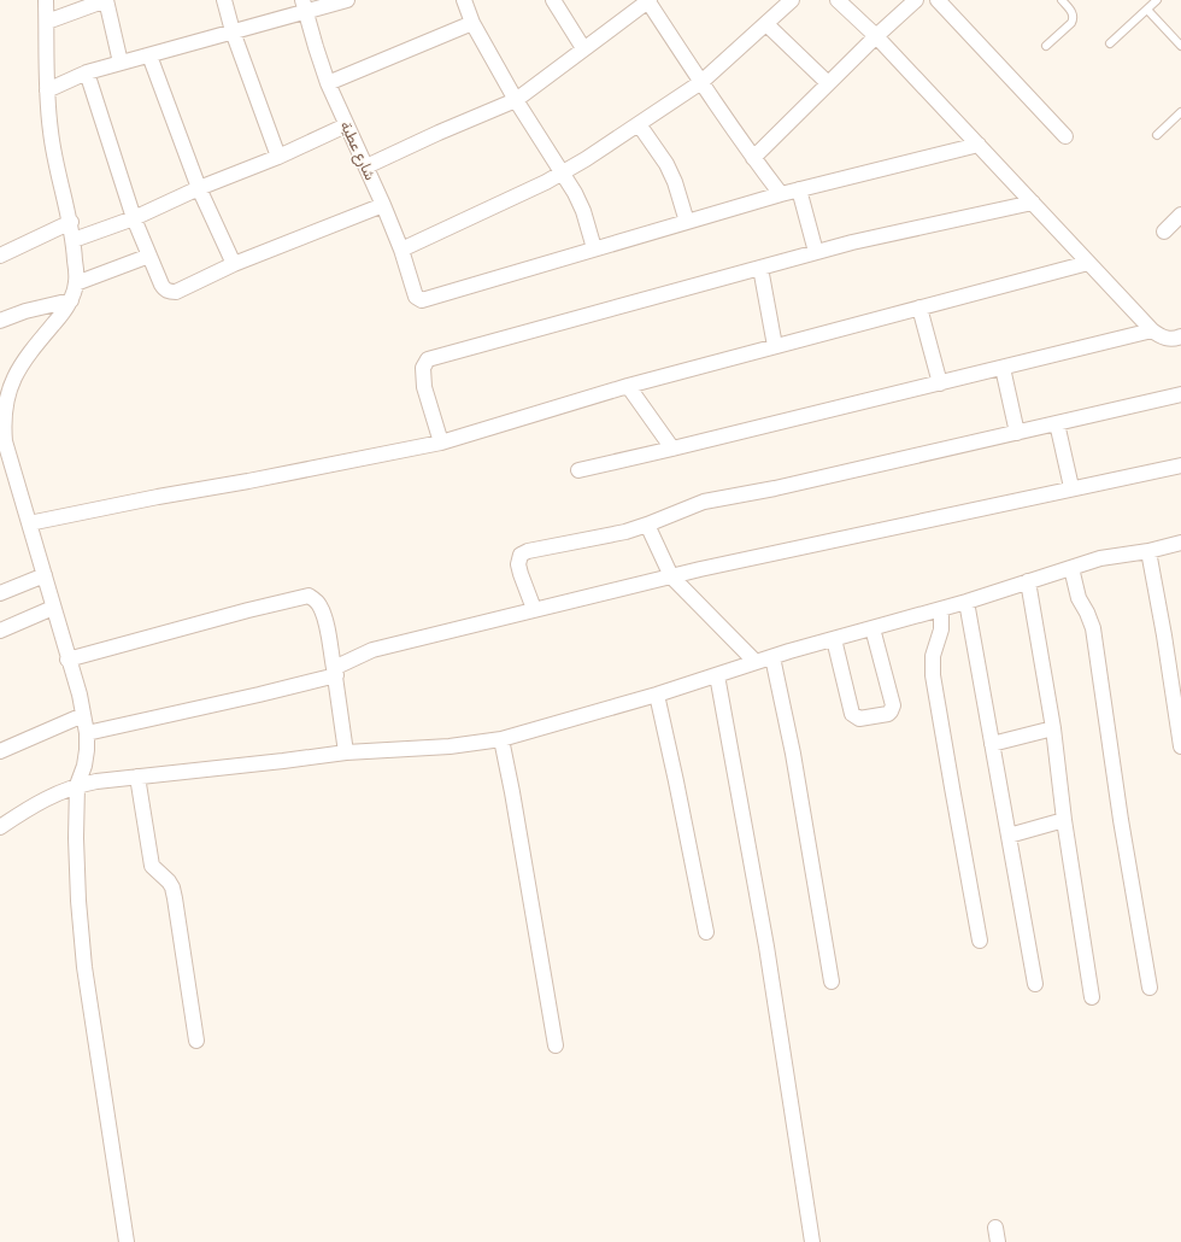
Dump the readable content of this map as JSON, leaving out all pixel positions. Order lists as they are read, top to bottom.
{
  "streets": {
    "street": ["شارع عطية"]
  }
}
